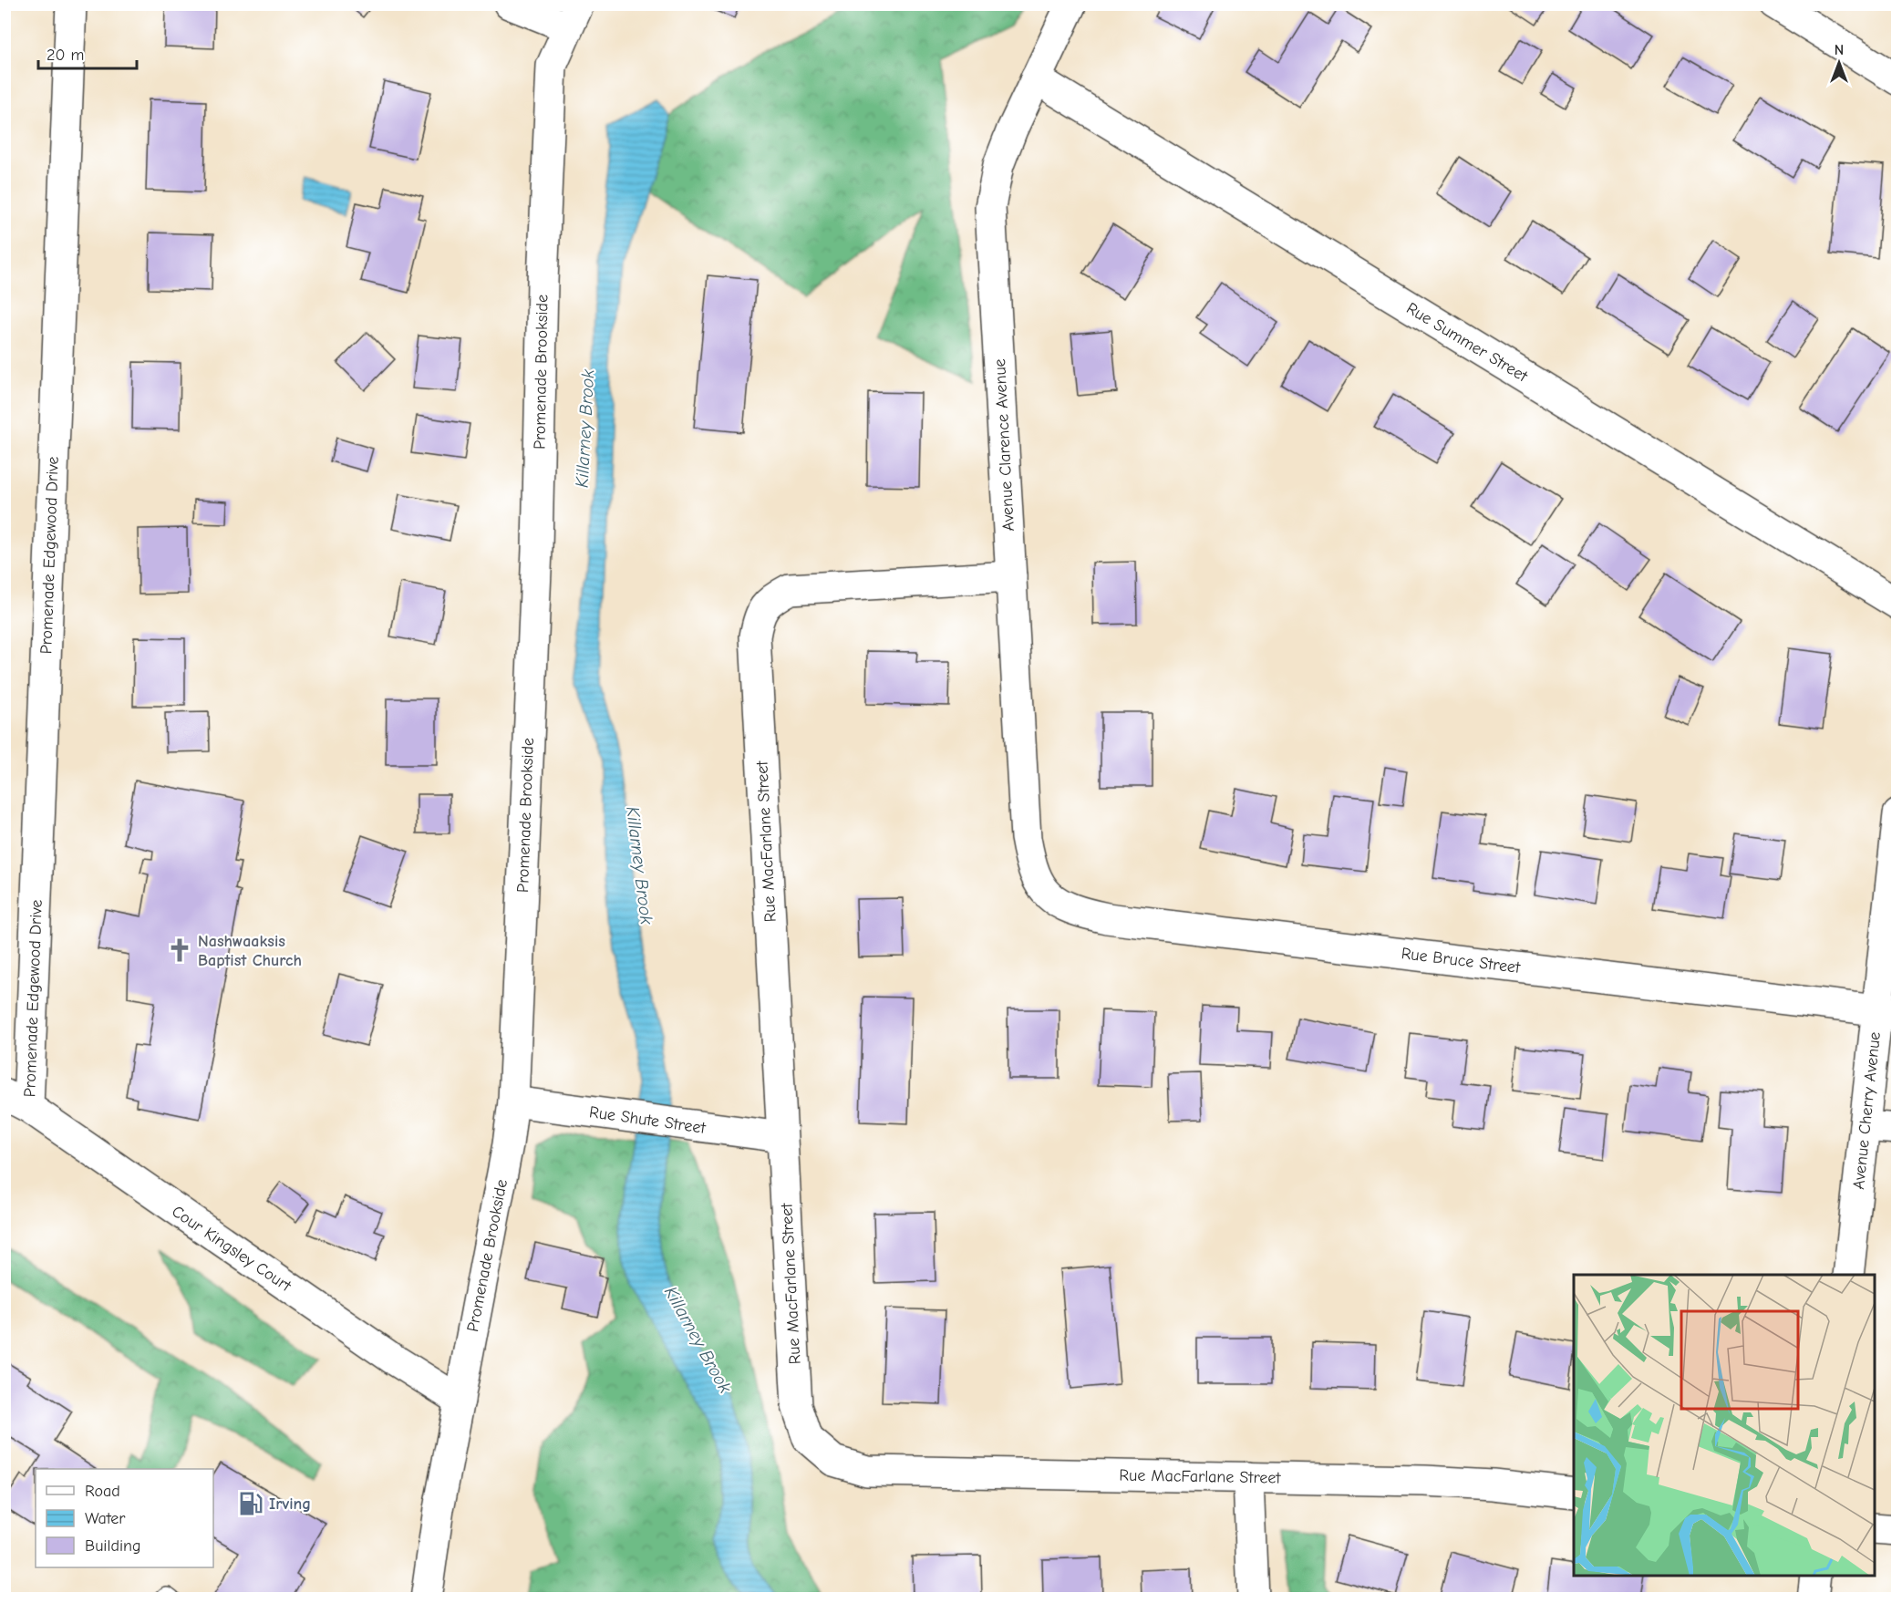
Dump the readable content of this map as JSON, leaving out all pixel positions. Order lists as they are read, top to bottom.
{
  "streets": {
    "street": [
      "Rue Summer Street",
      "Promenade Brookside",
      "Avenue Clarence Avenue",
      "Promenade Edgewood Drive",
      "Rue MacFarlane Street",
      "Rue Bruce Street",
      "Avenue Cherry Avenue",
      "Rue Shute Street",
      "Cour Kingsley Court"
    ]
  },
  "crossings": [
    ["Rue Summer Street", "Avenue Clarence Avenue"],
    ["Promenade Brookside", "Rue Shute Street"],
    ["Promenade Brookside", "Cour Kingsley Court"],
    ["Avenue Clarence Avenue", "Rue MacFarlane Street"],
    ["Avenue Clarence Avenue", "Rue Bruce Street"],
    ["Promenade Edgewood Drive", "Cour Kingsley Court"],
    ["Rue MacFarlane Street", "Rue Shute Street"],
    ["Rue Bruce Street", "Avenue Cherry Avenue"]
  ],
  "water": ["Killarney Brook"],
  "places": {
    "church": ["Nashwaaksis Baptist Church"],
    "fuel station": ["Irving"]
  },
  "legend": ["Road", "Water", "Building"],
  "scale_bar": "20 m",
  "north": "top"
}
